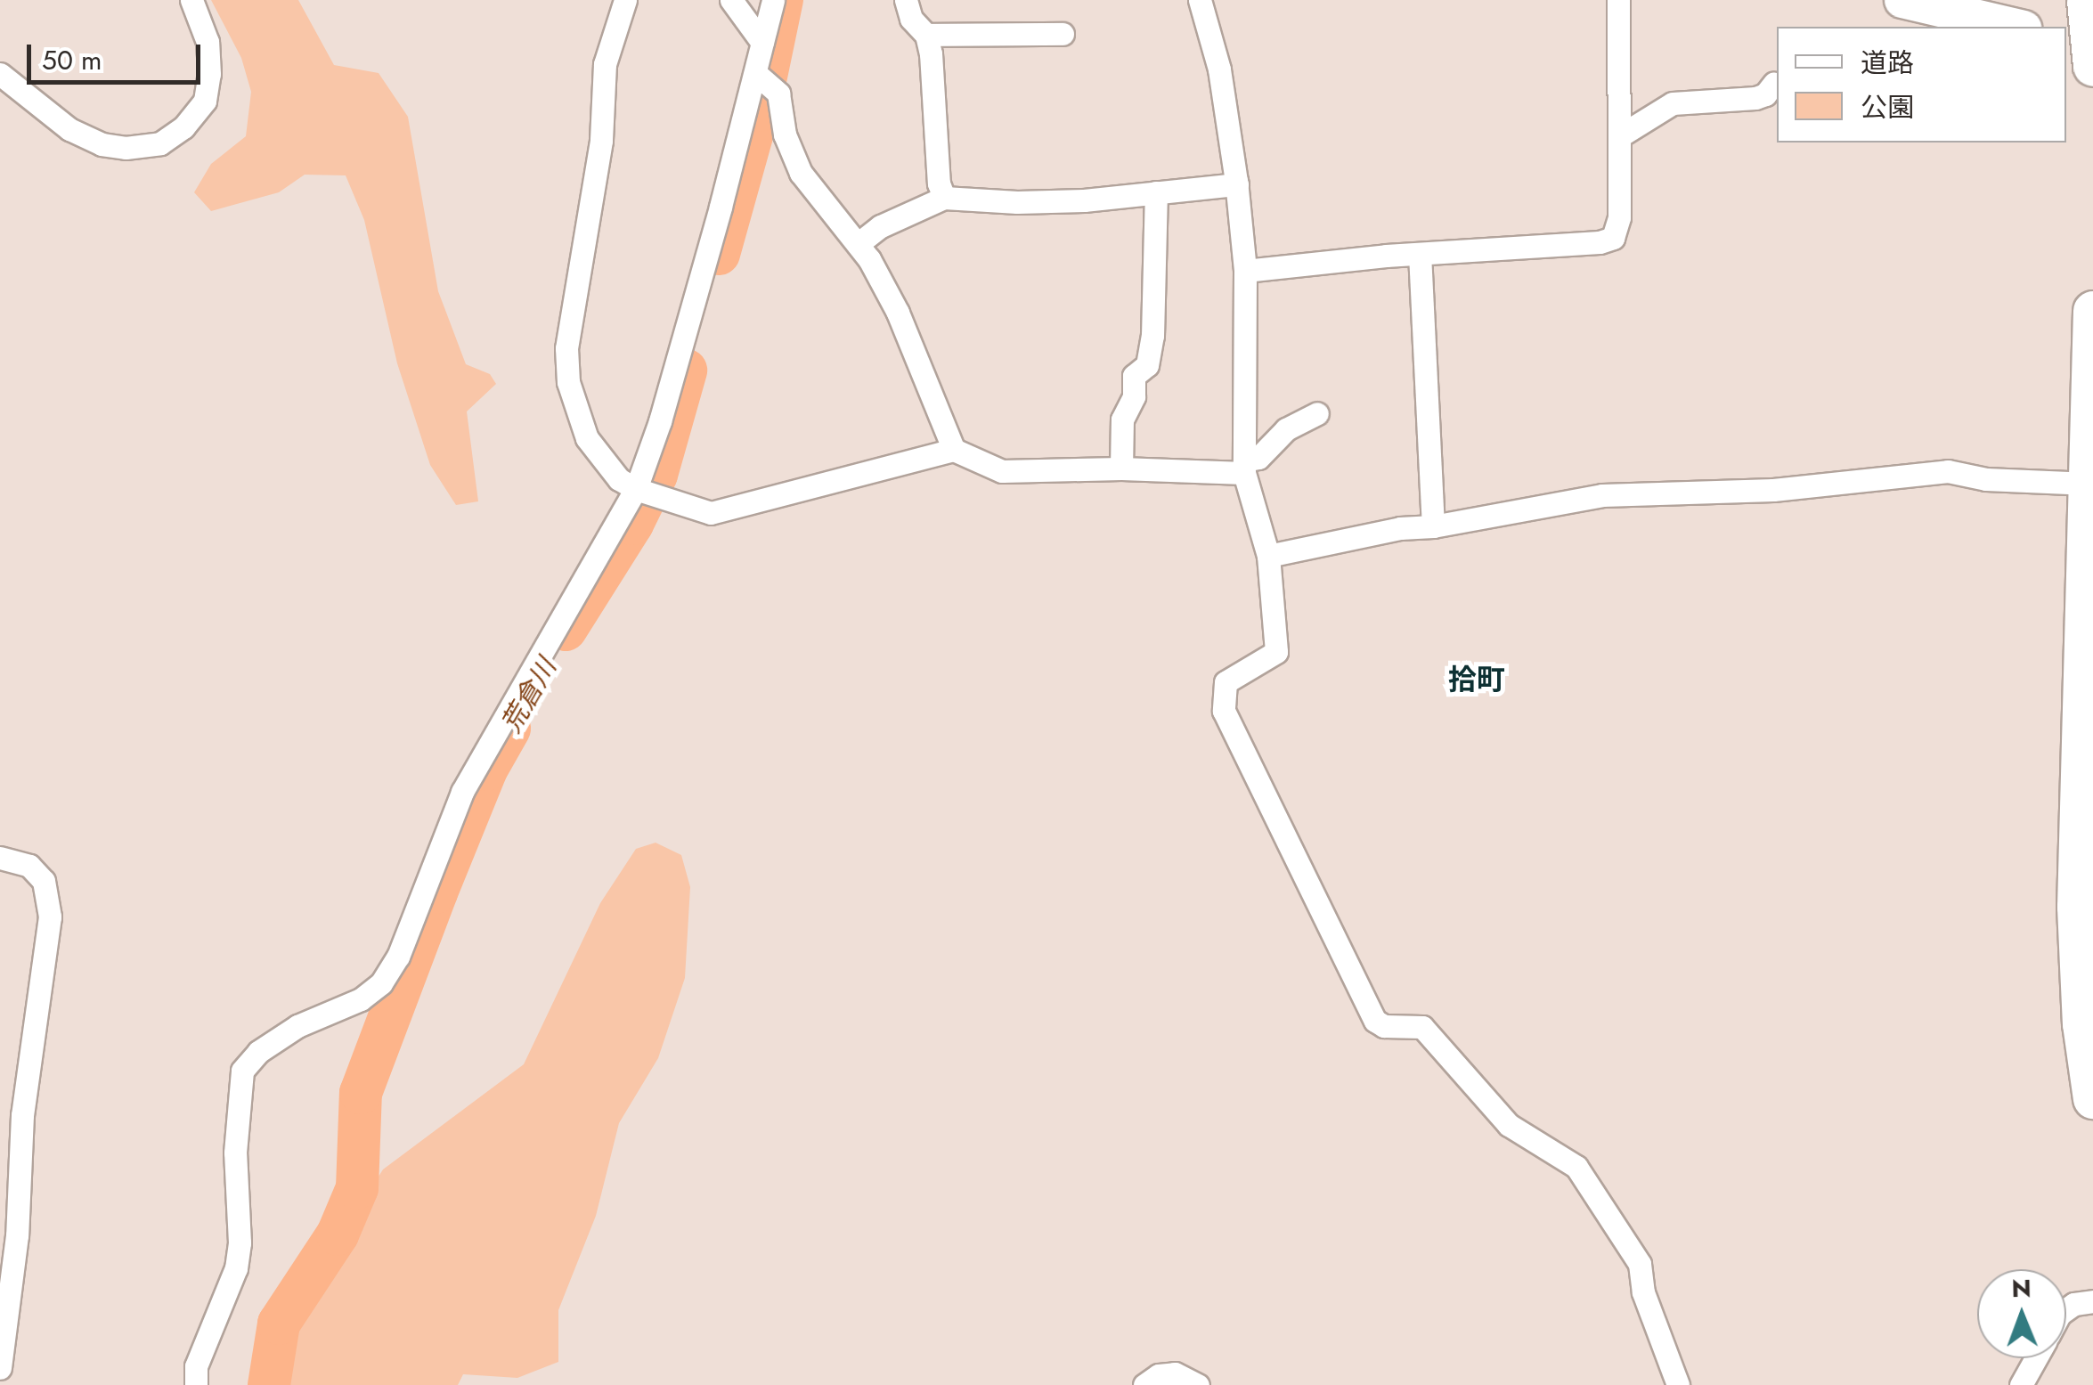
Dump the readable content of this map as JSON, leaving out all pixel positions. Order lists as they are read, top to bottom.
{
  "districts": ["拾町"],
  "water": ["荒倉川"],
  "legend": ["道路", "公園"],
  "scale_bar": "50 m",
  "north": "top"
}
